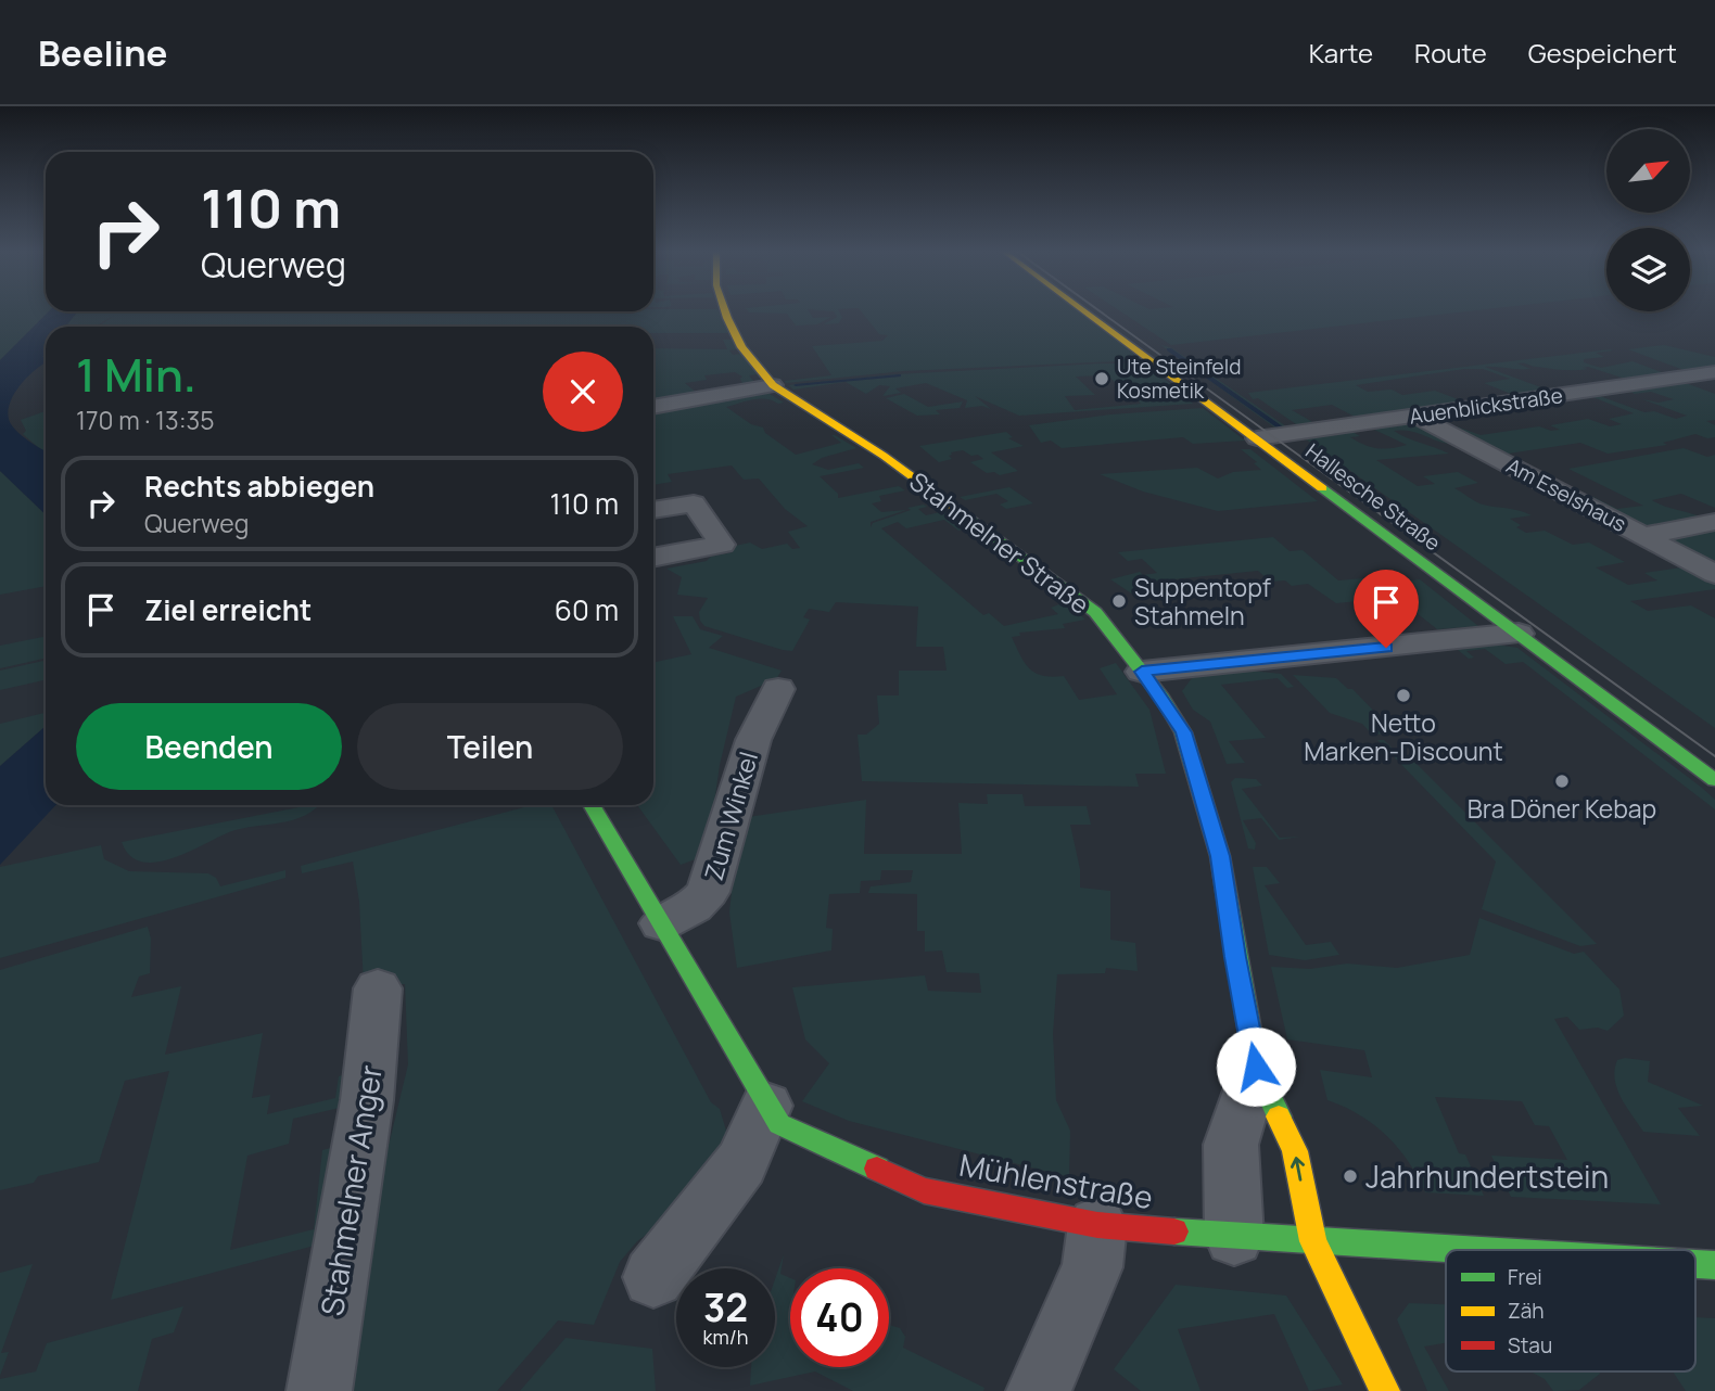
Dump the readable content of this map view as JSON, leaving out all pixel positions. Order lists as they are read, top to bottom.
{
  "streets": {
    "street": [
      "Auenblickstraße",
      "Am Eselshaus",
      "Hallesche Straße",
      "Stahmelner Straße",
      "Zum Winkel",
      "Mühlenstraße",
      "Stahmelner Anger"
    ]
  },
  "crossings": [
    ["Auenblickstraße", "Am Eselshaus"],
    ["Auenblickstraße", "Hallesche Straße"],
    ["Stahmelner Straße", "Mühlenstraße"],
    ["Zum Winkel", "Mühlenstraße"]
  ],
  "places": [
    "Ute Steinfeld Kosmetik",
    "Suppentopf Stahmeln",
    "Netto Marken-Discount",
    "Bra Döner Kebap",
    "Jahrhundertstein"
  ],
  "legend": ["Frei", "Zäh", "Stau"],
  "north": "top right",
  "page": {
    "header": "Beeline",
    "nav": ["Karte", "Route", "Gespeichert"],
    "turn": ["110 m", "Querweg"],
    "heading": ["1 Min.", "170 m · 13:35"],
    "list": [
      {
        "name": "Rechts abbiegen",
        "note": "Querweg",
        "value": "110 m"
      },
      {
        "name": "Ziel erreicht",
        "value": "60 m"
      }
    ],
    "buttons": ["Beenden", "Teilen"],
    "speed": "32 km/h",
    "limit": "40"
  }
}
